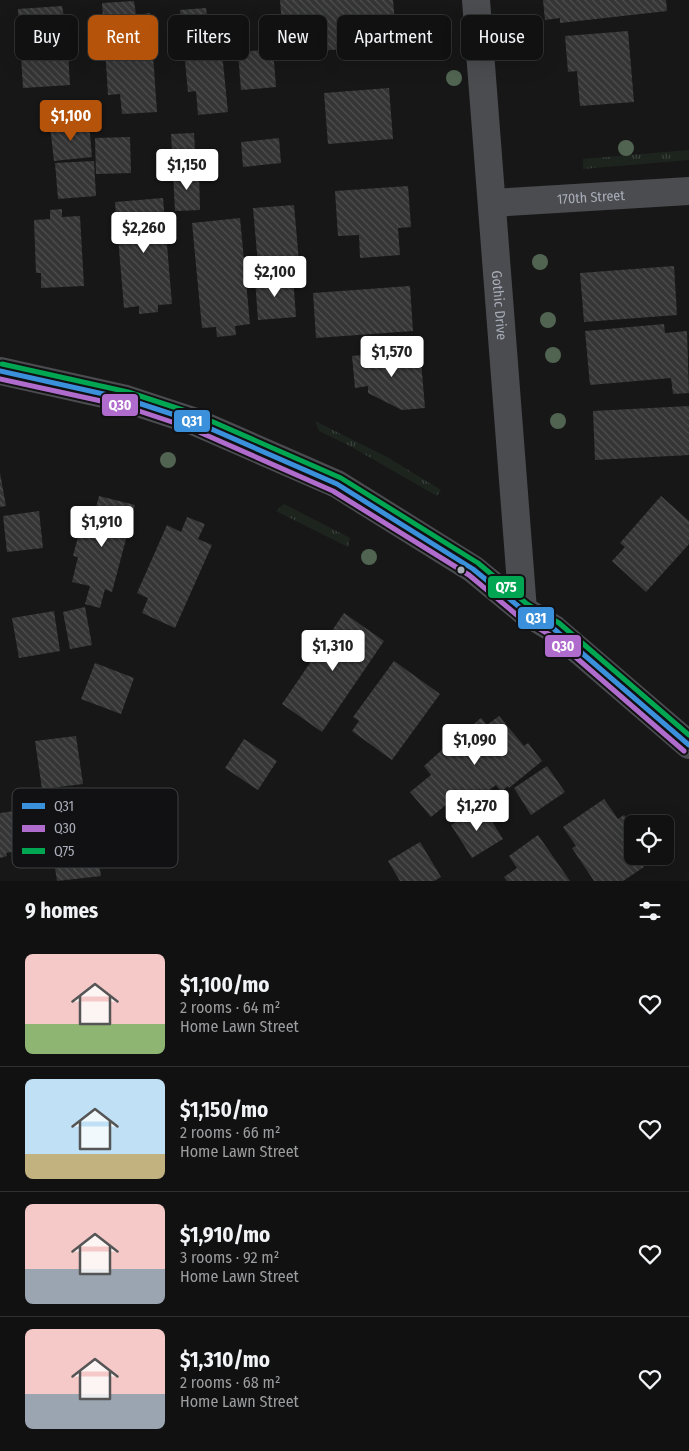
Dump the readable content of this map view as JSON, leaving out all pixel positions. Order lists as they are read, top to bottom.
{
  "streets": {
    "street": ["170th Street", "Gothic Drive"]
  },
  "crossings": [
    ["170th Street", "Gothic Drive"]
  ],
  "lines": ["transit line Q75", "transit line Q31", "transit line Q30"],
  "legend": ["Q31", "Q30", "Q75"],
  "page": {
    "chip": [
      "Buy",
      "Rent",
      "Filters",
      "New",
      "Apartment",
      "House"
    ],
    "price": [
      "$1,100",
      "$1,150",
      "$2,260",
      "$2,100",
      "$1,570",
      "$1,910",
      "$1,310",
      "$1,090",
      "$1,270"
    ],
    "heading": "9 homes",
    "list": [
      {
        "name": "$1,100/mo",
        "note": "2 rooms · 64 m² · Home Lawn Street"
      },
      {
        "name": "$1,150/mo",
        "note": "2 rooms · 66 m² · Home Lawn Street"
      },
      {
        "name": "$1,910/mo",
        "note": "3 rooms · 92 m² · Home Lawn Street"
      },
      {
        "name": "$1,310/mo",
        "note": "2 rooms · 68 m² · Home Lawn Street"
      }
    ]
  }
}
